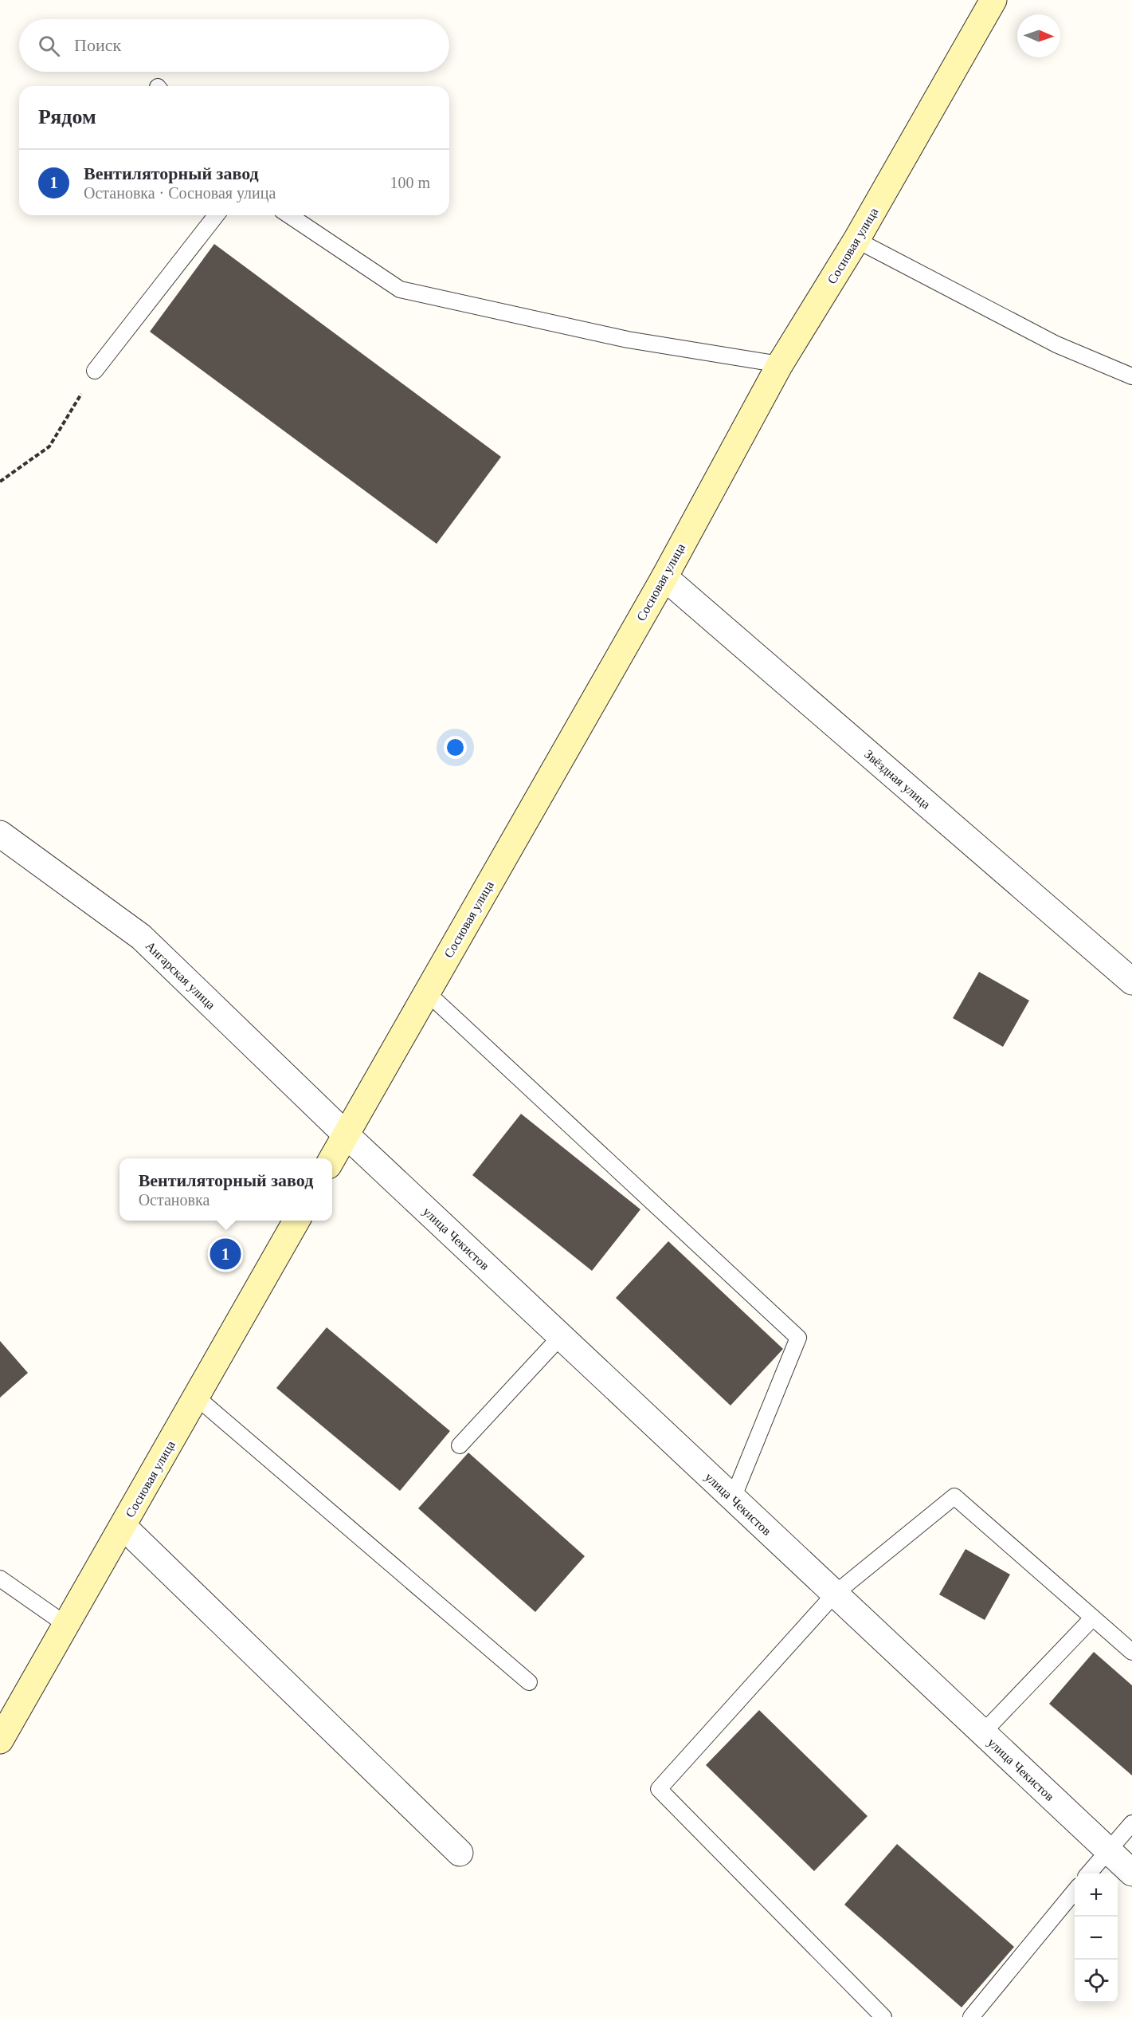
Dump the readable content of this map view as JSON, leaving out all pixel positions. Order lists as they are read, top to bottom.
{
  "streets": {
    "street": [
      "Сосновая улица",
      "Звёздная улица",
      "Ангарская улица",
      "улица Чекистов"
    ]
  },
  "crossings": [
    ["Сосновая улица", "Звёздная улица"],
    ["Сосновая улица", "Ангарская улица"],
    ["Сосновая улица", "улица Чекистов"],
    ["Ангарская улица", "улица Чекистов"]
  ],
  "north": "right",
  "page": {
    "search": "Поиск",
    "heading": "Рядом",
    "list": [
      {
        "mark": "1",
        "name": "Вентиляторный завод",
        "note": "Остановка · Сосновая улица",
        "value": "100 m"
      }
    ],
    "popup": ["Вентиляторный завод", "Остановка"],
    "pins": "1",
    "map_buttons": ["+", "−"]
  }
}
